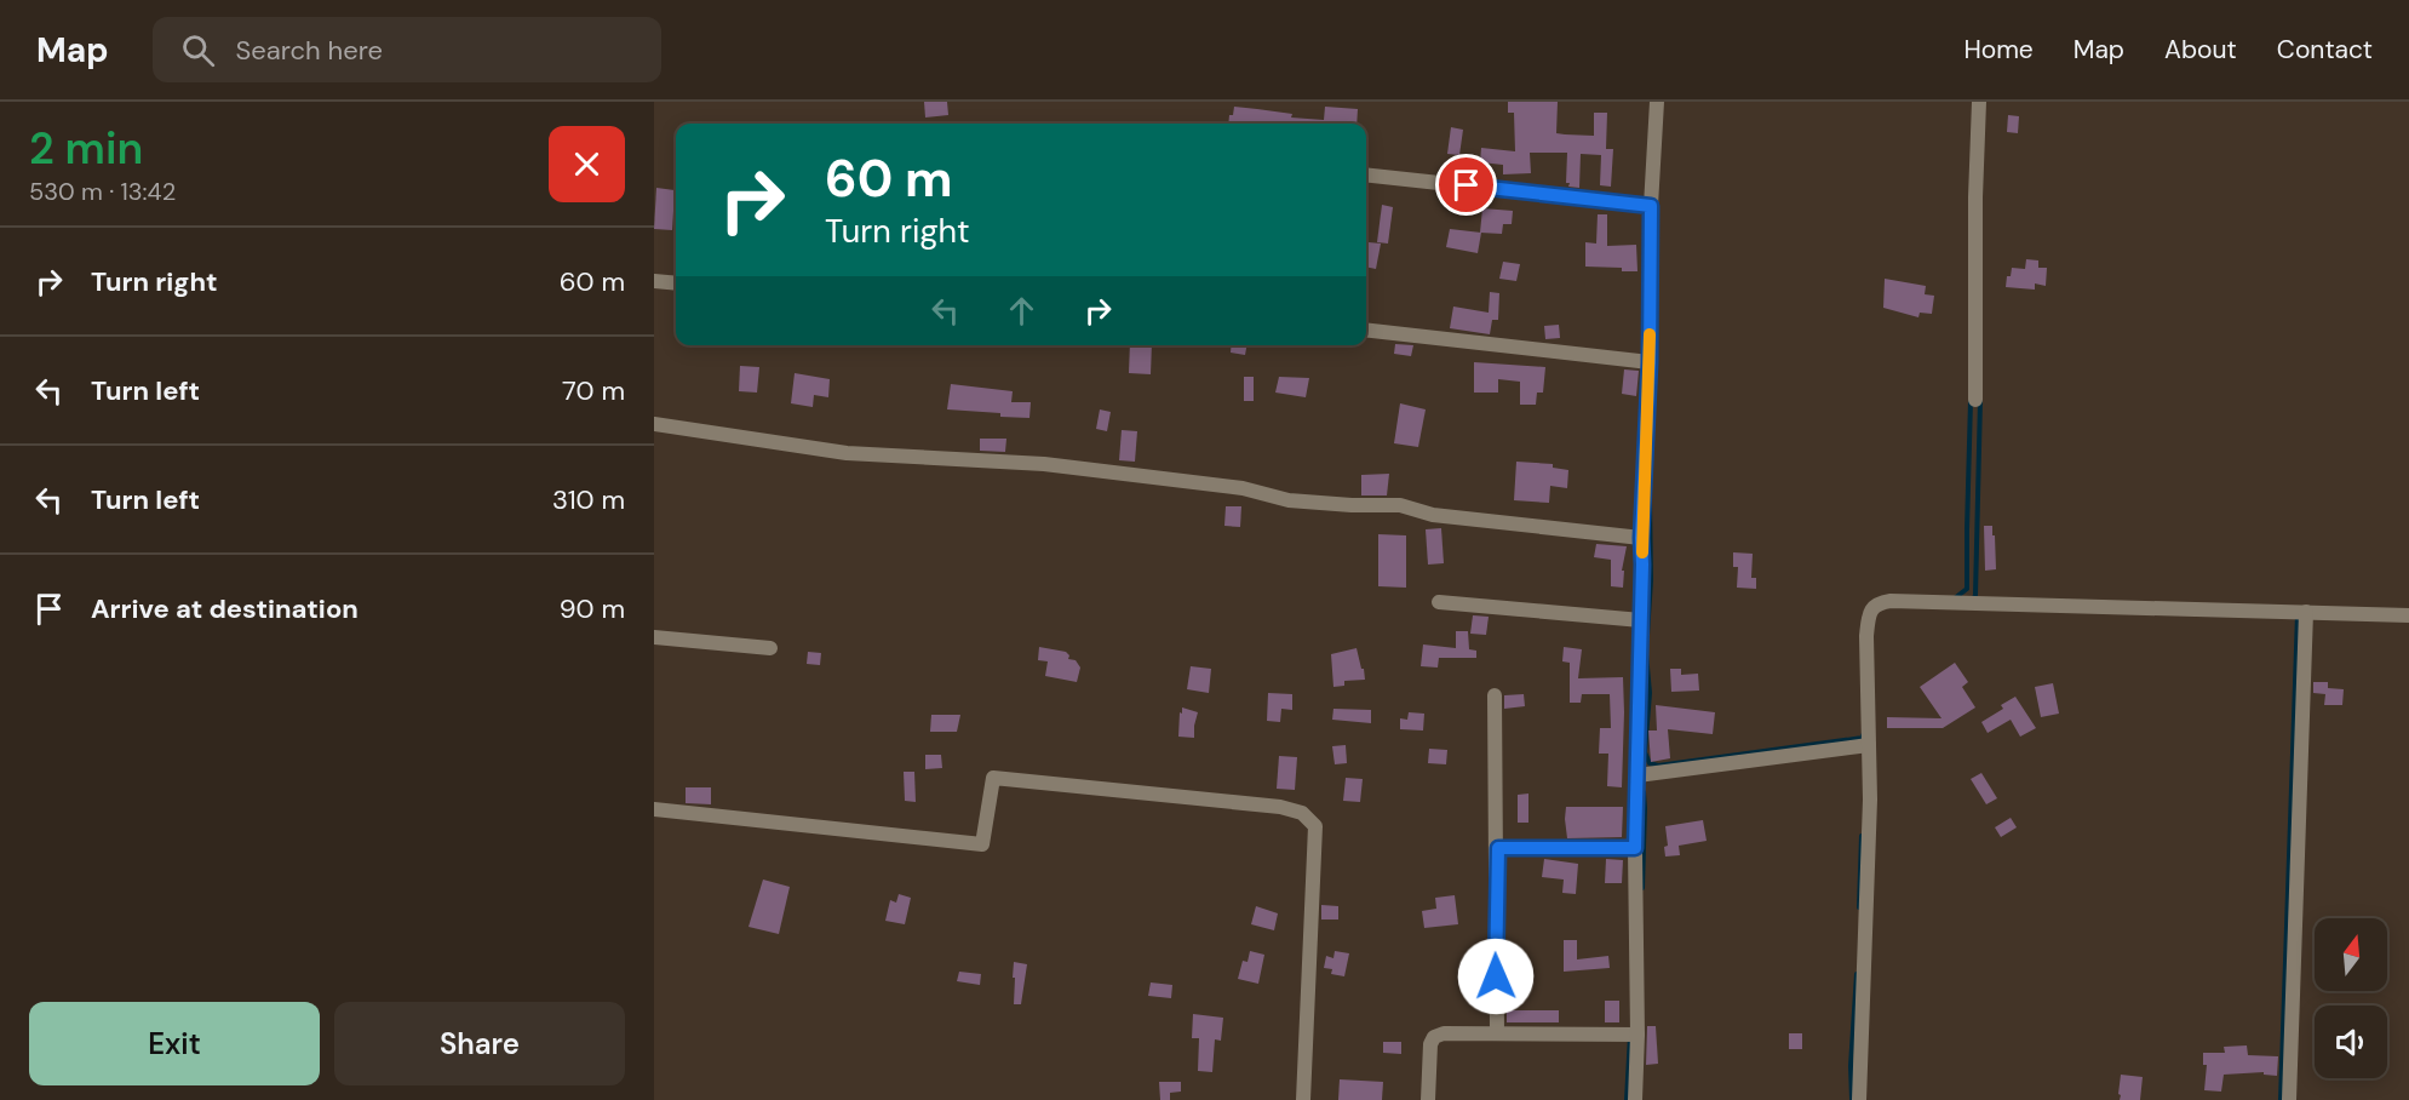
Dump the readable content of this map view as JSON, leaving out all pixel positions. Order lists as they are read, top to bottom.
{
  "north": "top",
  "page": {
    "header": "Map",
    "search": "Search here",
    "nav": [
      "Home",
      "Map",
      "About",
      "Contact"
    ],
    "heading": ["2 min", "530 m · 13:42"],
    "turn": ["60 m", "Turn right"],
    "list": [
      {
        "name": "Turn right",
        "value": "60 m"
      },
      {
        "name": "Turn left",
        "value": "70 m"
      },
      {
        "name": "Turn left",
        "value": "310 m"
      },
      {
        "name": "Arrive at destination",
        "value": "90 m"
      }
    ],
    "buttons": ["Exit", "Share"]
  }
}
